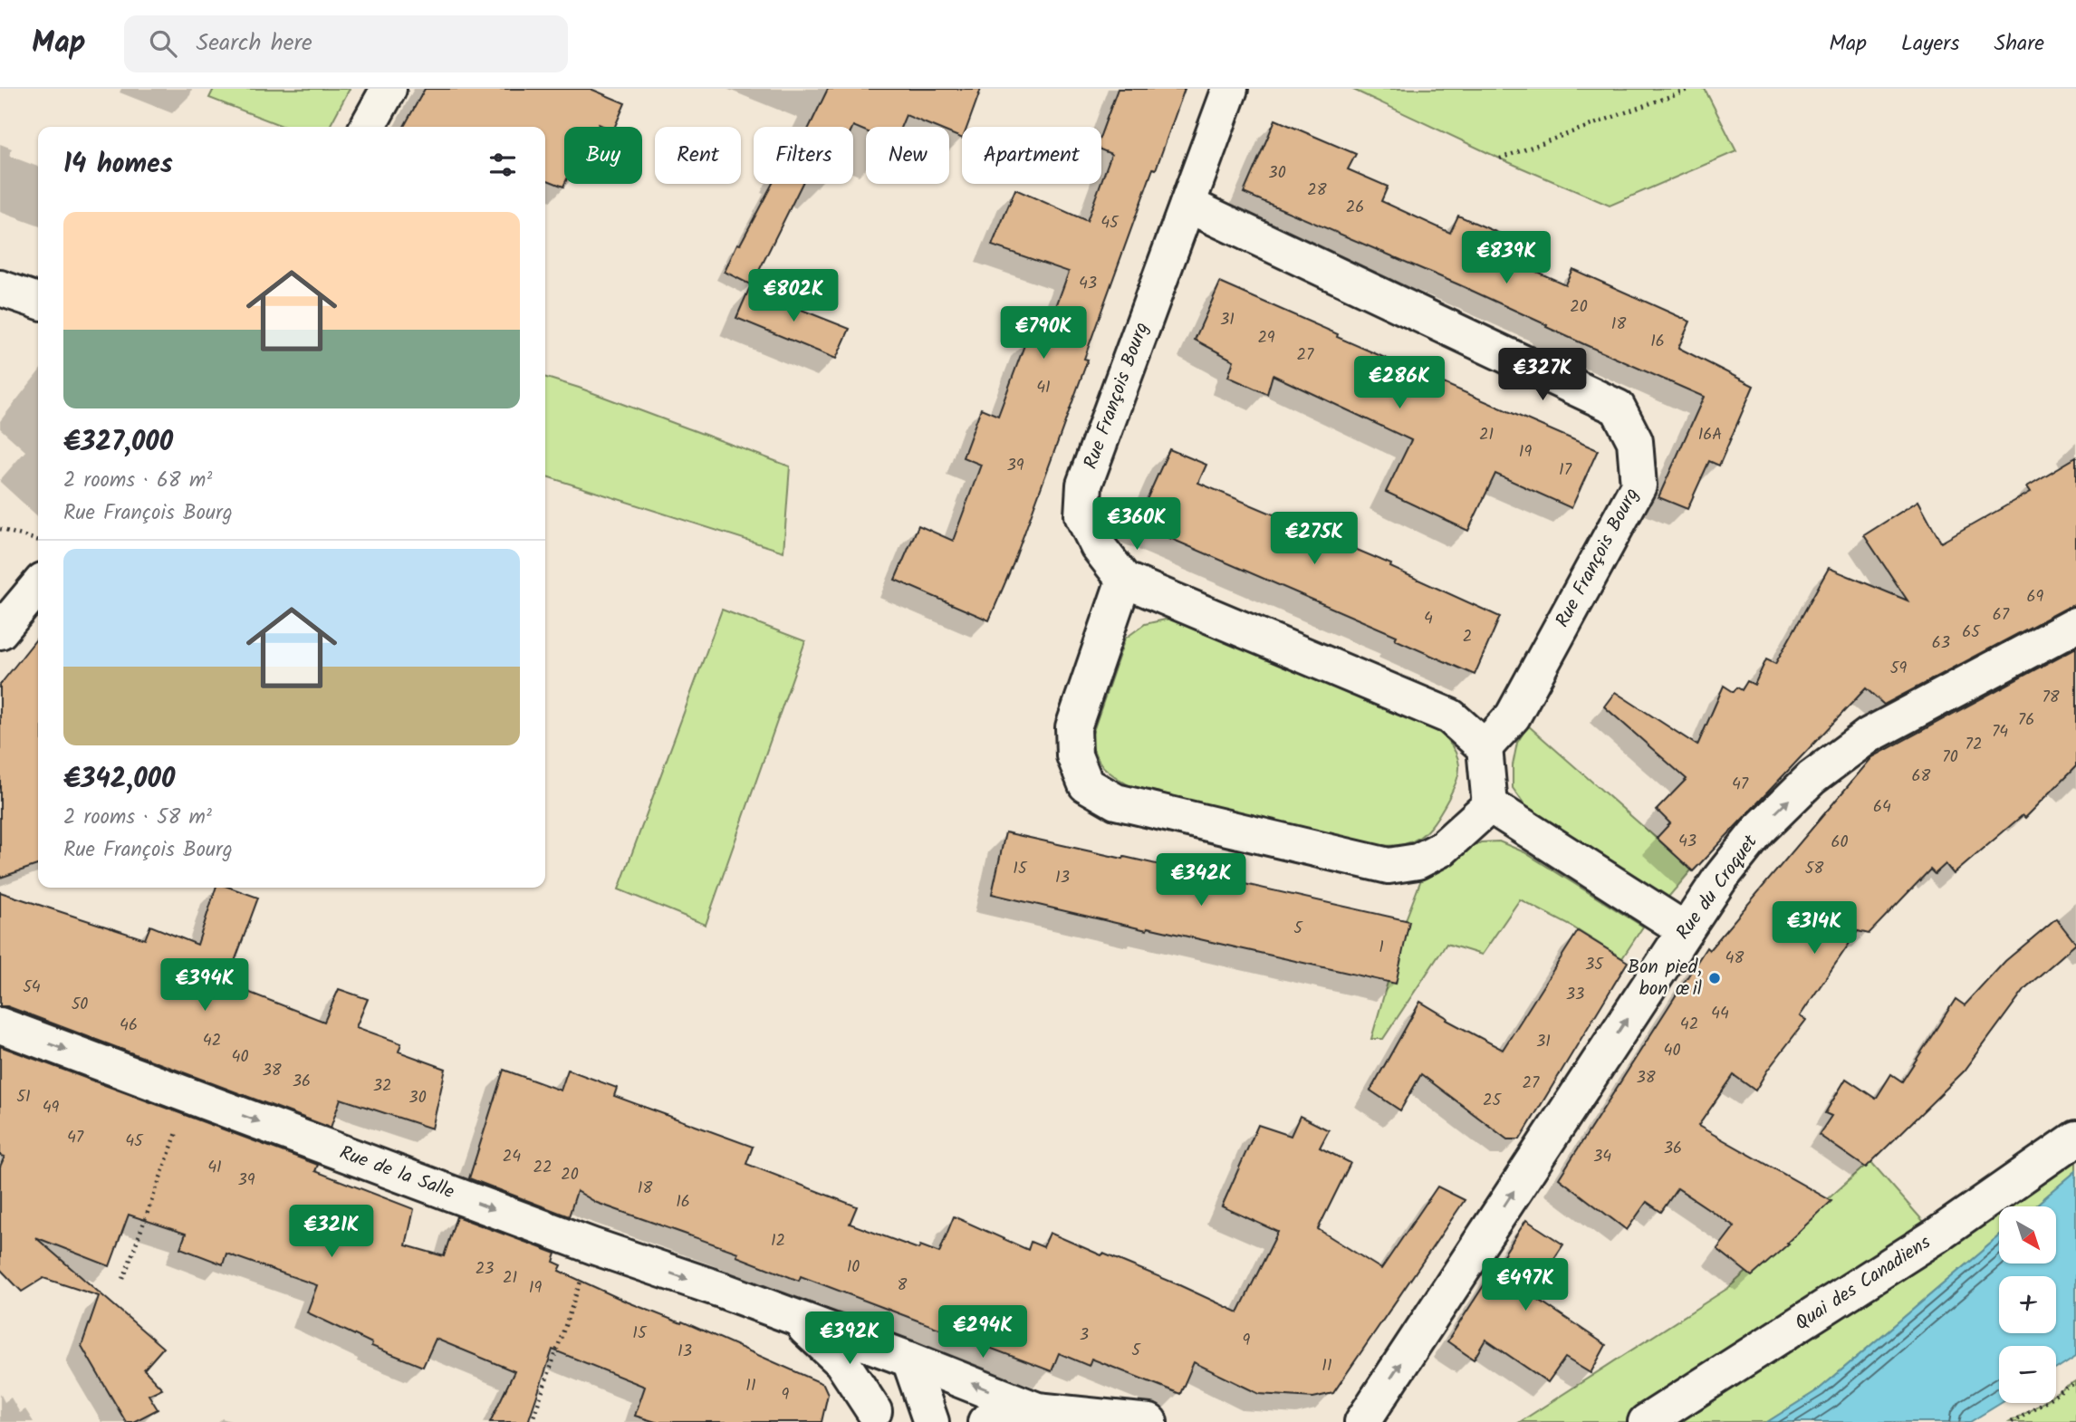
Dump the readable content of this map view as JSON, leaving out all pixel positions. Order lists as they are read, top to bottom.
{
  "streets": {
    "street": [
      "Rue François Bourg",
      "Rue du Croquet",
      "Rue de la Salle",
      "Quai des Canadiens"
    ]
  },
  "one_way": ["Rue du Croquet", "Rue de la Salle"],
  "places": ["Bon pied, bon œil"],
  "house_numbers": [
    "30",
    "28",
    "26",
    "45",
    "43",
    "20",
    "31",
    "18",
    "29",
    "16",
    "27",
    "41",
    "21",
    "16A",
    "19",
    "39",
    "17",
    "69",
    "67",
    "4",
    "65",
    "2",
    "63",
    "59",
    "78",
    "76",
    "74",
    "72",
    "70",
    "68",
    "47",
    "64",
    "43",
    "60",
    "15",
    "58",
    "13",
    "5",
    "1",
    "48",
    "35",
    "54",
    "33",
    "50",
    "44",
    "42",
    "46",
    "42",
    "31",
    "40",
    "40",
    "38",
    "38",
    "36",
    "27",
    "32",
    "51",
    "30",
    "25",
    "49",
    "47",
    "45",
    "36",
    "24",
    "34",
    "41",
    "22",
    "20",
    "39",
    "18",
    "16",
    "12",
    "10",
    "23",
    "21",
    "8",
    "19",
    "15",
    "3",
    "9",
    "5",
    "13",
    "11",
    "11",
    "9"
  ],
  "north": "bottom right",
  "page": {
    "header": "Map",
    "search": "Search here",
    "nav": ["Map", "Layers", "Share"],
    "chip": [
      "Buy",
      "Rent",
      "Filters",
      "New",
      "Apartment"
    ],
    "heading": "14 homes",
    "list": [
      {
        "name": "€327,000",
        "note": "2 rooms · 68 m² · Rue François Bourg"
      },
      {
        "name": "€342,000",
        "note": "2 rooms · 58 m² · Rue François Bourg"
      }
    ],
    "price": [
      "€839K",
      "€802K",
      "€790K",
      "€327K",
      "€286K",
      "€360K",
      "€275K",
      "€342K",
      "€314K",
      "€394K",
      "€321K",
      "€497K",
      "€294K",
      "€392K"
    ],
    "map_buttons": ["+", "−"]
  }
}
